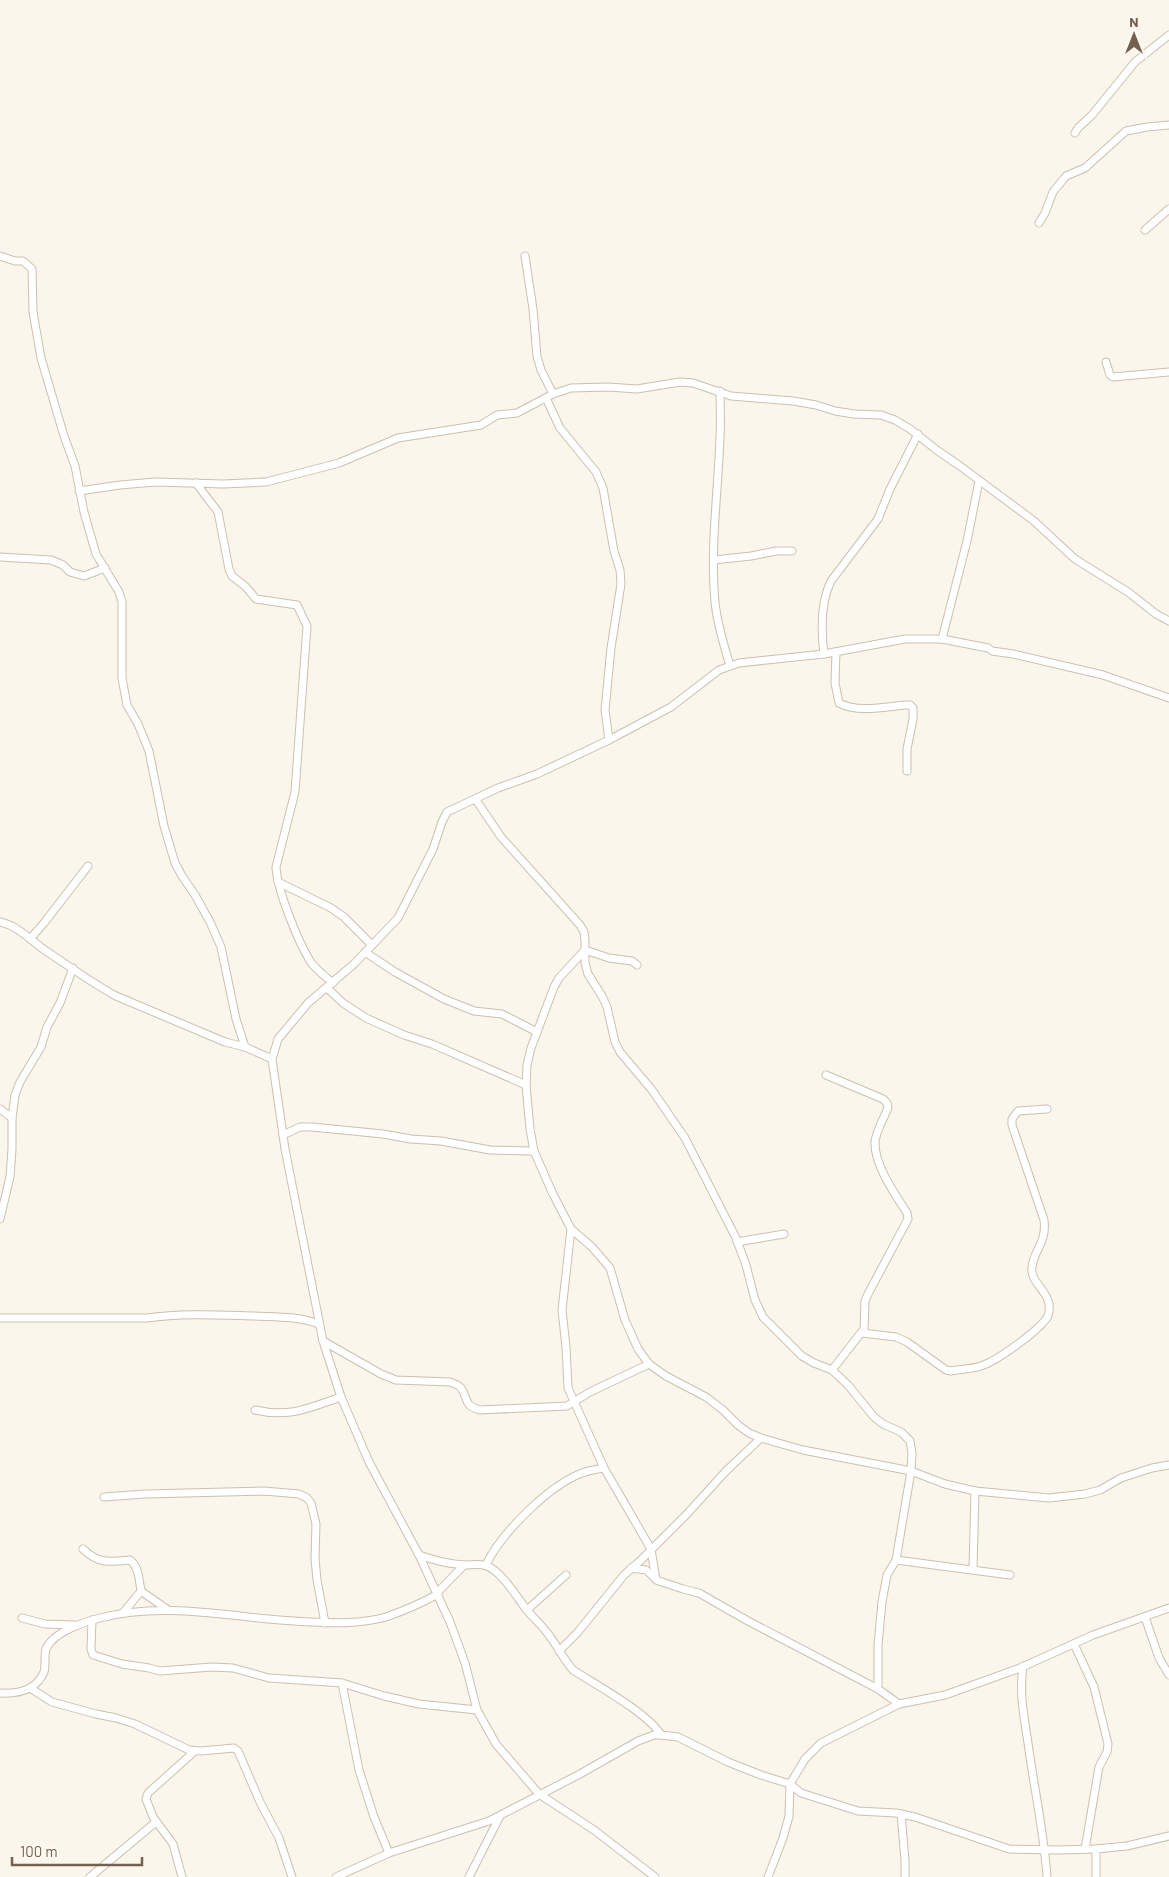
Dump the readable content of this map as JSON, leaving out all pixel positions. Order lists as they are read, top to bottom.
{
  "scale_bar": "100 m",
  "north": "top"
}
